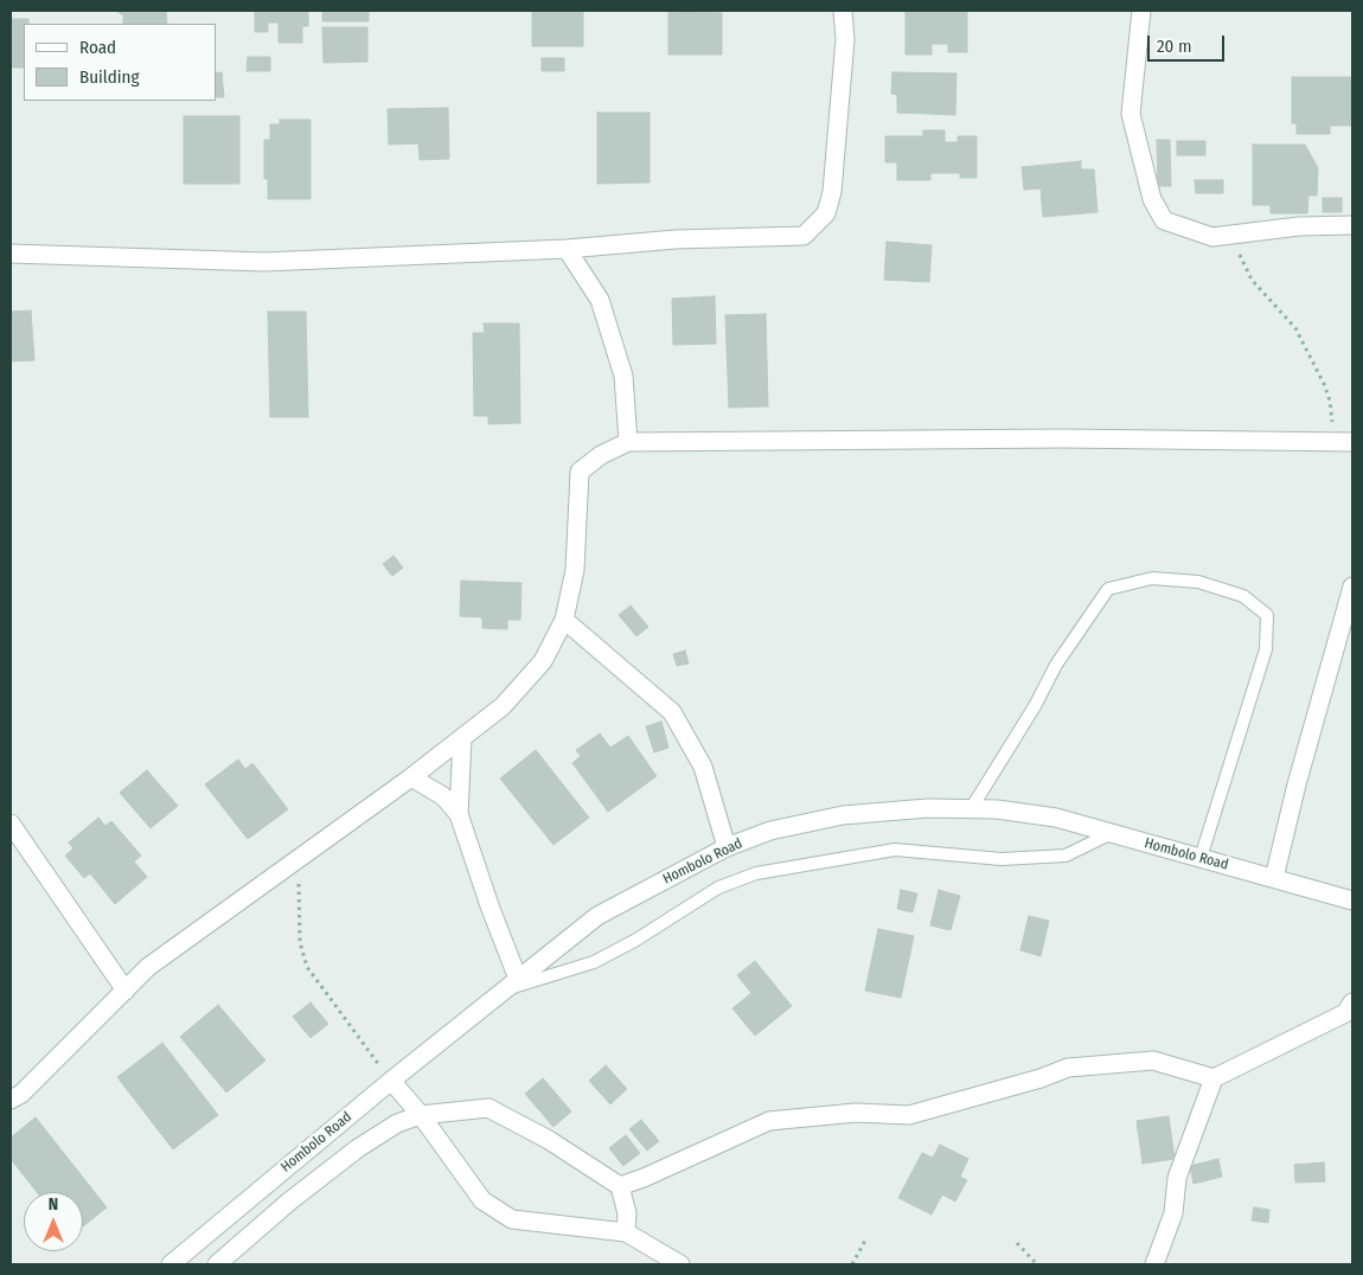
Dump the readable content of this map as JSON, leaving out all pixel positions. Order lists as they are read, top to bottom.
{
  "streets": {
    "street": ["Hombolo Road"]
  },
  "legend": ["Road", "Building"],
  "scale_bar": "20 m",
  "north": "top"
}
